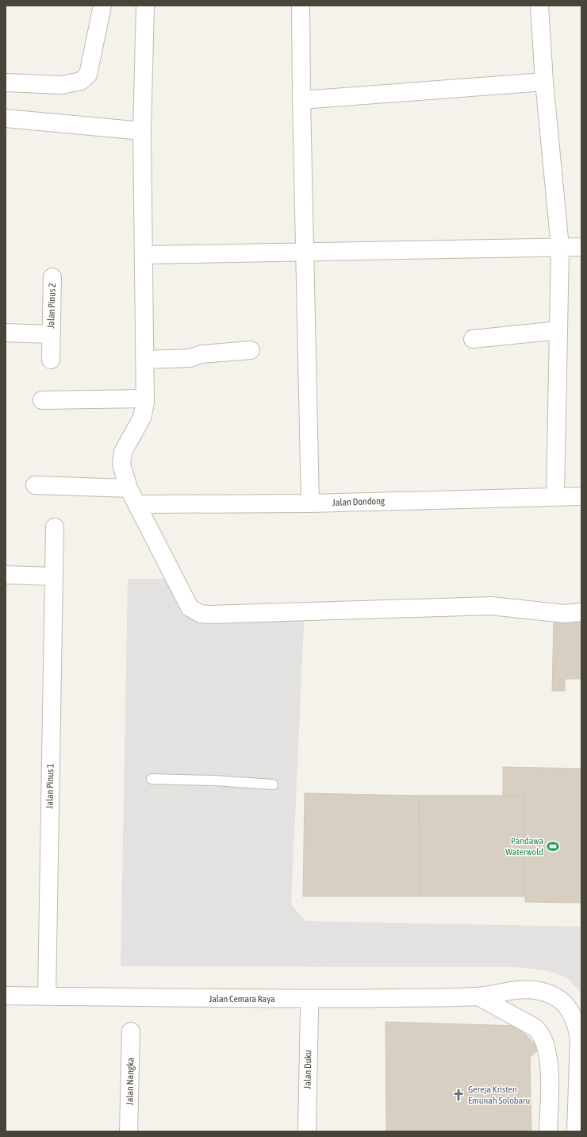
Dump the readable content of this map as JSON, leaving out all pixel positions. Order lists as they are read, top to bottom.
{
  "streets": {
    "street": [
      "Jalan Pinus 2",
      "Jalan Dondong",
      "Jalan Pinus 1",
      "Jalan Cemara Raya",
      "Jalan Duku",
      "Jalan Nangka"
    ]
  },
  "crossings": [
    ["Jalan Pinus 1", "Jalan Cemara Raya"]
  ],
  "places": {
    "sports": ["Pandawa Waterwold"],
    "church": ["Gereja Kristen Emunah Solobaru"]
  }
}
